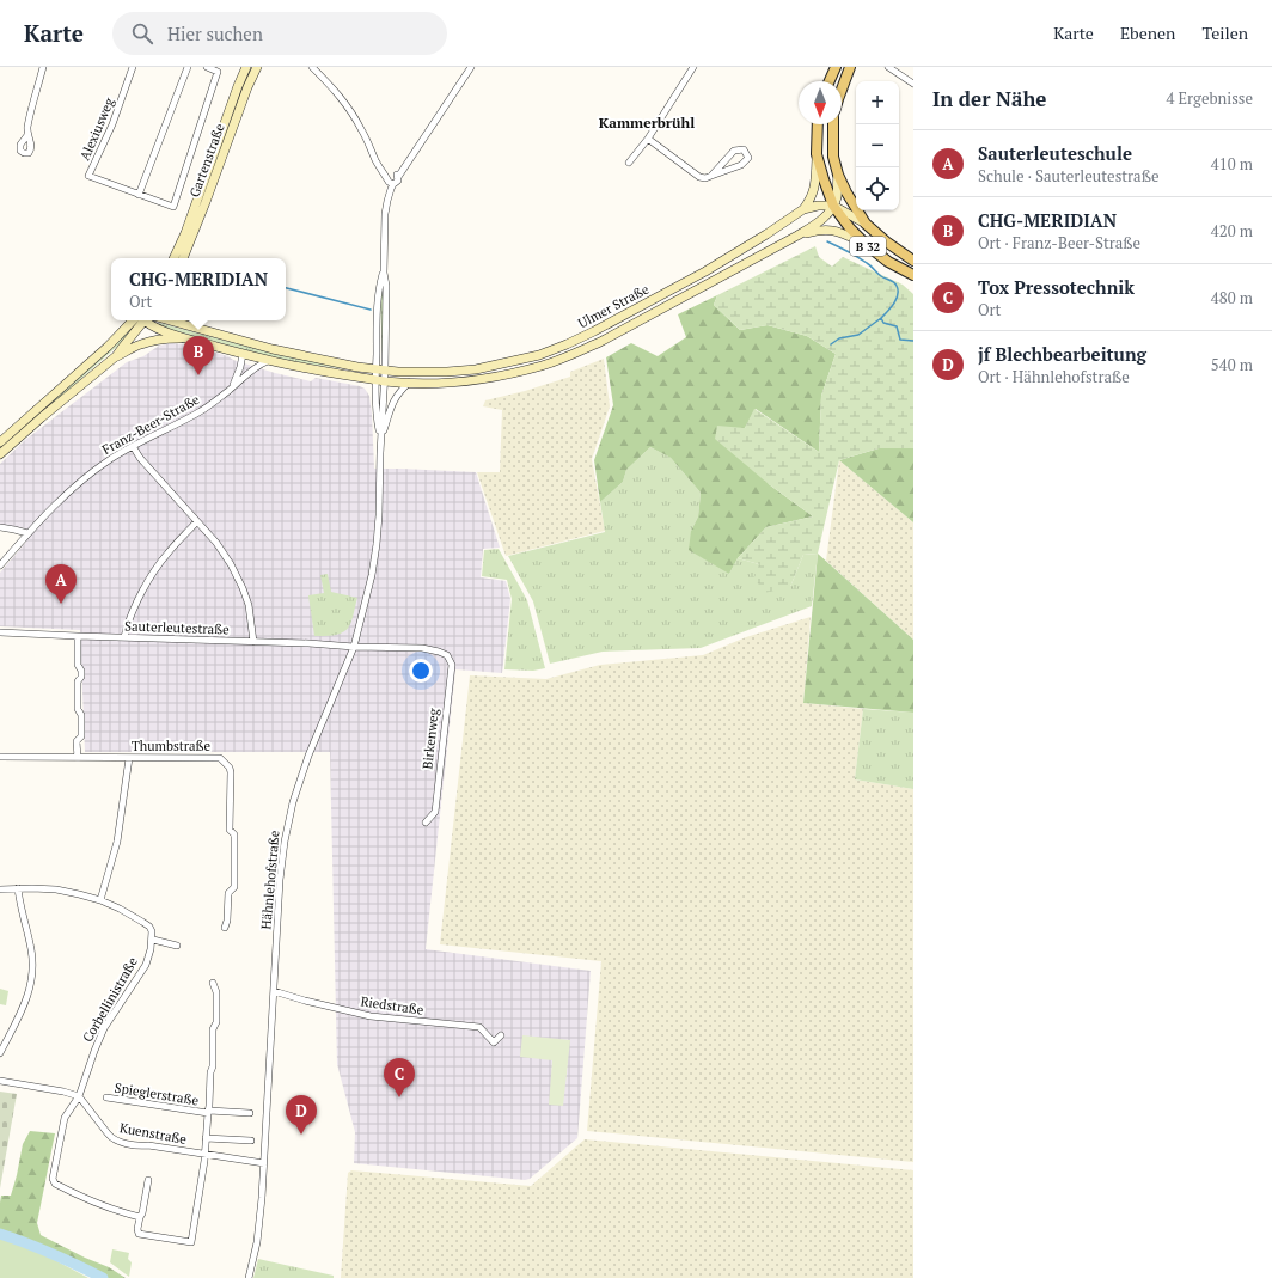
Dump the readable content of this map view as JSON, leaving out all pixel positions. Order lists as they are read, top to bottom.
{
  "streets": {
    "main road": ["Gartenstraße", "B 32", "Ulmer Straße"],
    "street": [
      "Alexiusweg",
      "Franz-Beer-Straße",
      "Sauterleutestraße",
      "Birkenweg",
      "Thumbstraße",
      "Hähnlehofstraße",
      "Corbellinistraße",
      "Riedstraße",
      "Spieglerstraße",
      "Kuenstraße"
    ]
  },
  "crossings": [
    ["B 32", "Ulmer Straße"],
    ["Ulmer Straße", "Franz-Beer-Straße"],
    ["Sauterleutestraße", "Birkenweg"],
    ["Sauterleutestraße", "Hähnlehofstraße"],
    ["Hähnlehofstraße", "Riedstraße"],
    ["Hähnlehofstraße", "Kuenstraße"],
    ["Corbellinistraße", "Spieglerstraße"],
    ["Corbellinistraße", "Kuenstraße"],
    ["Spieglerstraße", "Kuenstraße"]
  ],
  "districts": ["Kammerbrühl"],
  "north": "bottom",
  "page": {
    "header": "Karte",
    "search": "Hier suchen",
    "nav": ["Karte", "Ebenen", "Teilen"],
    "heading": ["In der Nähe", "4 Ergebnisse"],
    "map_buttons": ["+", "−"],
    "list": [
      {
        "mark": "A",
        "name": "Sauterleuteschule",
        "note": "Schule · Sauterleutestraße",
        "value": "410 m"
      },
      {
        "mark": "B",
        "name": "CHG-MERIDIAN",
        "note": "Ort · Franz-Beer-Straße",
        "value": "420 m"
      },
      {
        "mark": "C",
        "name": "Tox Pressotechnik",
        "note": "Ort",
        "value": "480 m"
      },
      {
        "mark": "D",
        "name": "jf Blechbearbeitung",
        "note": "Ort · Hähnlehofstraße",
        "value": "540 m"
      }
    ],
    "popup": ["CHG-MERIDIAN", "Ort"],
    "pins": [
      "B",
      "A",
      "C",
      "D"
    ]
  }
}
